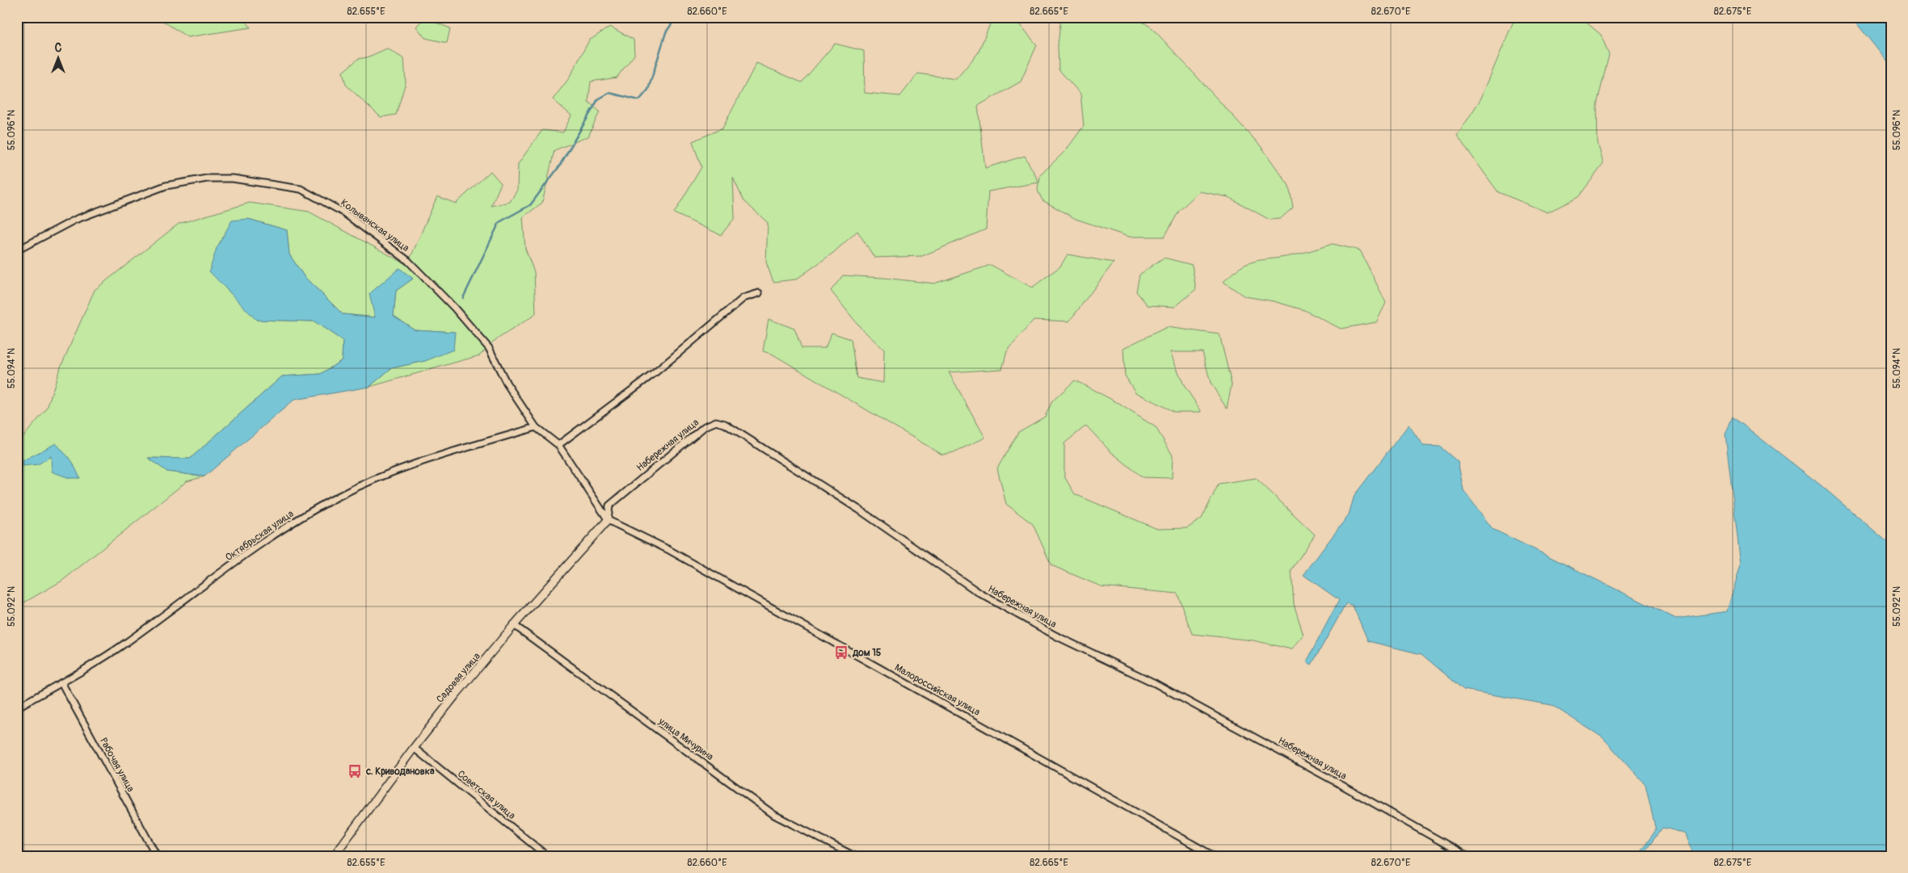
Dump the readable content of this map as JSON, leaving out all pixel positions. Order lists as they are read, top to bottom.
{
  "streets": {
    "street": [
      "Колыванская улица",
      "Набережная улица",
      "Октябрьская улица",
      "Садовая улица",
      "Малороссийская улица",
      "улица Мичурина",
      "Рабочая улица",
      "Советская улица"
    ]
  },
  "crossings": [
    ["Колыванская улица", "Набережная улица"],
    ["Колыванская улица", "Октябрьская улица"],
    ["Колыванская улица", "Садовая улица"],
    ["Колыванская улица", "Малороссийская улица"],
    ["Набережная улица", "Садовая улица"],
    ["Набережная улица", "Малороссийская улица"],
    ["Октябрьская улица", "Рабочая улица"],
    ["Садовая улица", "Малороссийская улица"],
    ["Садовая улица", "улица Мичурина"],
    ["Садовая улица", "Советская улица"]
  ],
  "places": {
    "bus stop": ["дом 15", "с. Криводановка"]
  },
  "north": "top",
  "coordinates": [
    "82.655°E",
    "82.660°E",
    "82.665°E",
    "82.670°E",
    "82.675°E",
    "55.096°N",
    "55.094°N",
    "55.092°N"
  ]
}
